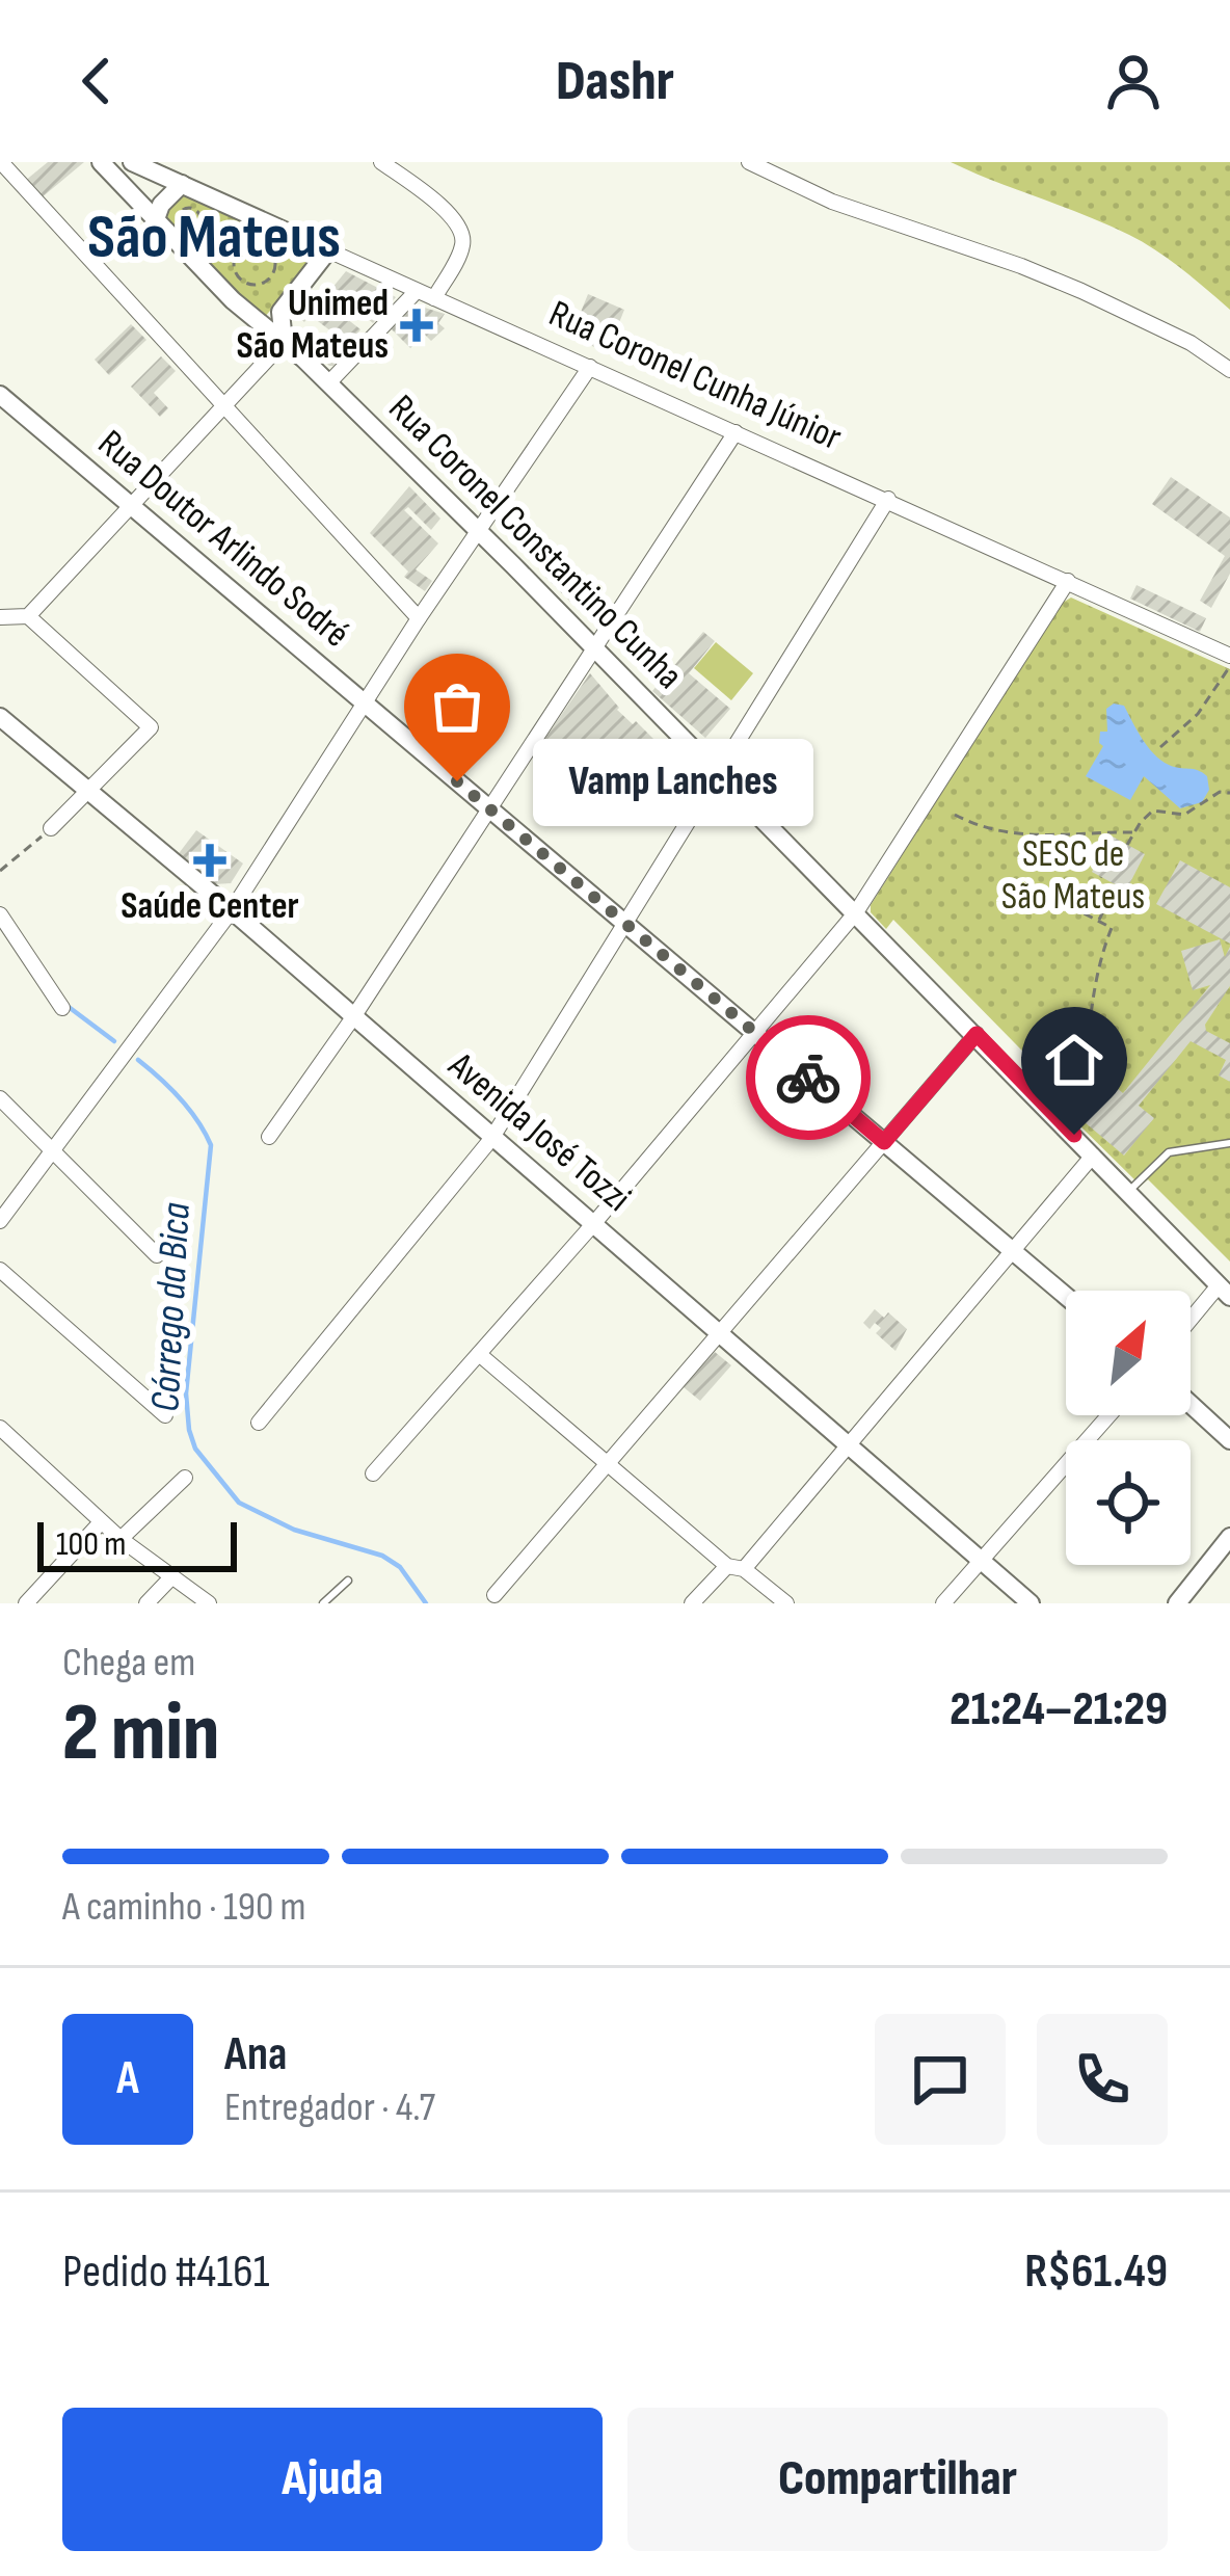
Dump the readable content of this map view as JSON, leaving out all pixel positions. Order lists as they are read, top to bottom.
{
  "streets": {
    "street": [
      "Rua Coronel Cunha Júnior",
      "Rua Doutor Arlindo Sodré",
      "Rua Coronel Constantino Cunha",
      "Avenida José Tozzi"
    ]
  },
  "districts": ["São Mateus"],
  "water": ["Córrego da Bica"],
  "parks": ["SESC de São Mateus"],
  "places": {
    "health": ["Unimed São Mateus", "Saúde Center"],
    "other": ["Vamp Lanches"]
  },
  "scale_bar": "100 m",
  "north": "top right",
  "page": {
    "header": "Dashr",
    "bubble": "Vamp Lanches",
    "scale": "100 m",
    "heading": ["2 min", "Chega em", "21:24–21:29"],
    "panel": [
      "Ana",
      "Entregador · 4.7",
      "Pedido #4161",
      "R$61.49"
    ],
    "bar": "A caminho · 190 m",
    "round": "A",
    "buttons": ["Ajuda", "Compartilhar"]
  }
}
